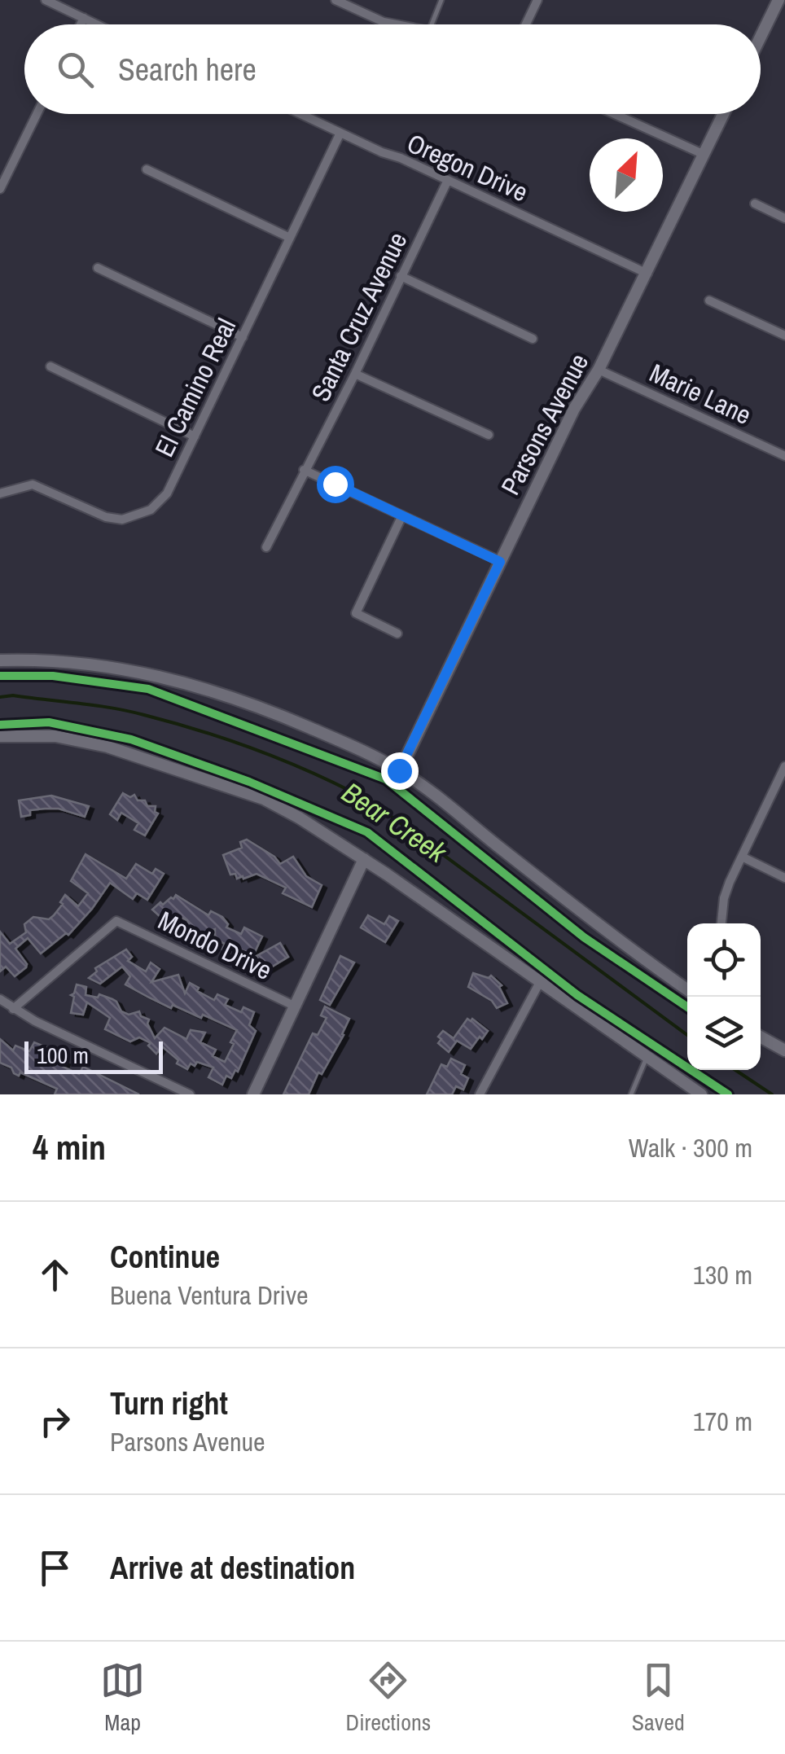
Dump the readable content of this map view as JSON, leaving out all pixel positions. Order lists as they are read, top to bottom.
{
  "streets": {
    "street": [
      "Oregon Drive",
      "Santa Cruz Avenue",
      "El Camino Real",
      "Marie Lane",
      "Parsons Avenue",
      "Mondo Drive"
    ]
  },
  "crossings": [
    ["Oregon Drive", "Santa Cruz Avenue"],
    ["Oregon Drive", "El Camino Real"],
    ["Oregon Drive", "Parsons Avenue"],
    ["Marie Lane", "Parsons Avenue"]
  ],
  "water": ["Bear Creek"],
  "scale_bar": "100 m",
  "north": "top right",
  "page": {
    "search": "Search here",
    "scale": "100 m",
    "heading": ["4 min", "Walk · 300 m"],
    "list": [
      ["Continue", "Buena Ventura Drive", "130 m"],
      ["Turn right", "Parsons Avenue", "170 m"],
      "Arrive at destination"
    ],
    "nav": ["Map", "Directions", "Saved"]
  }
}
